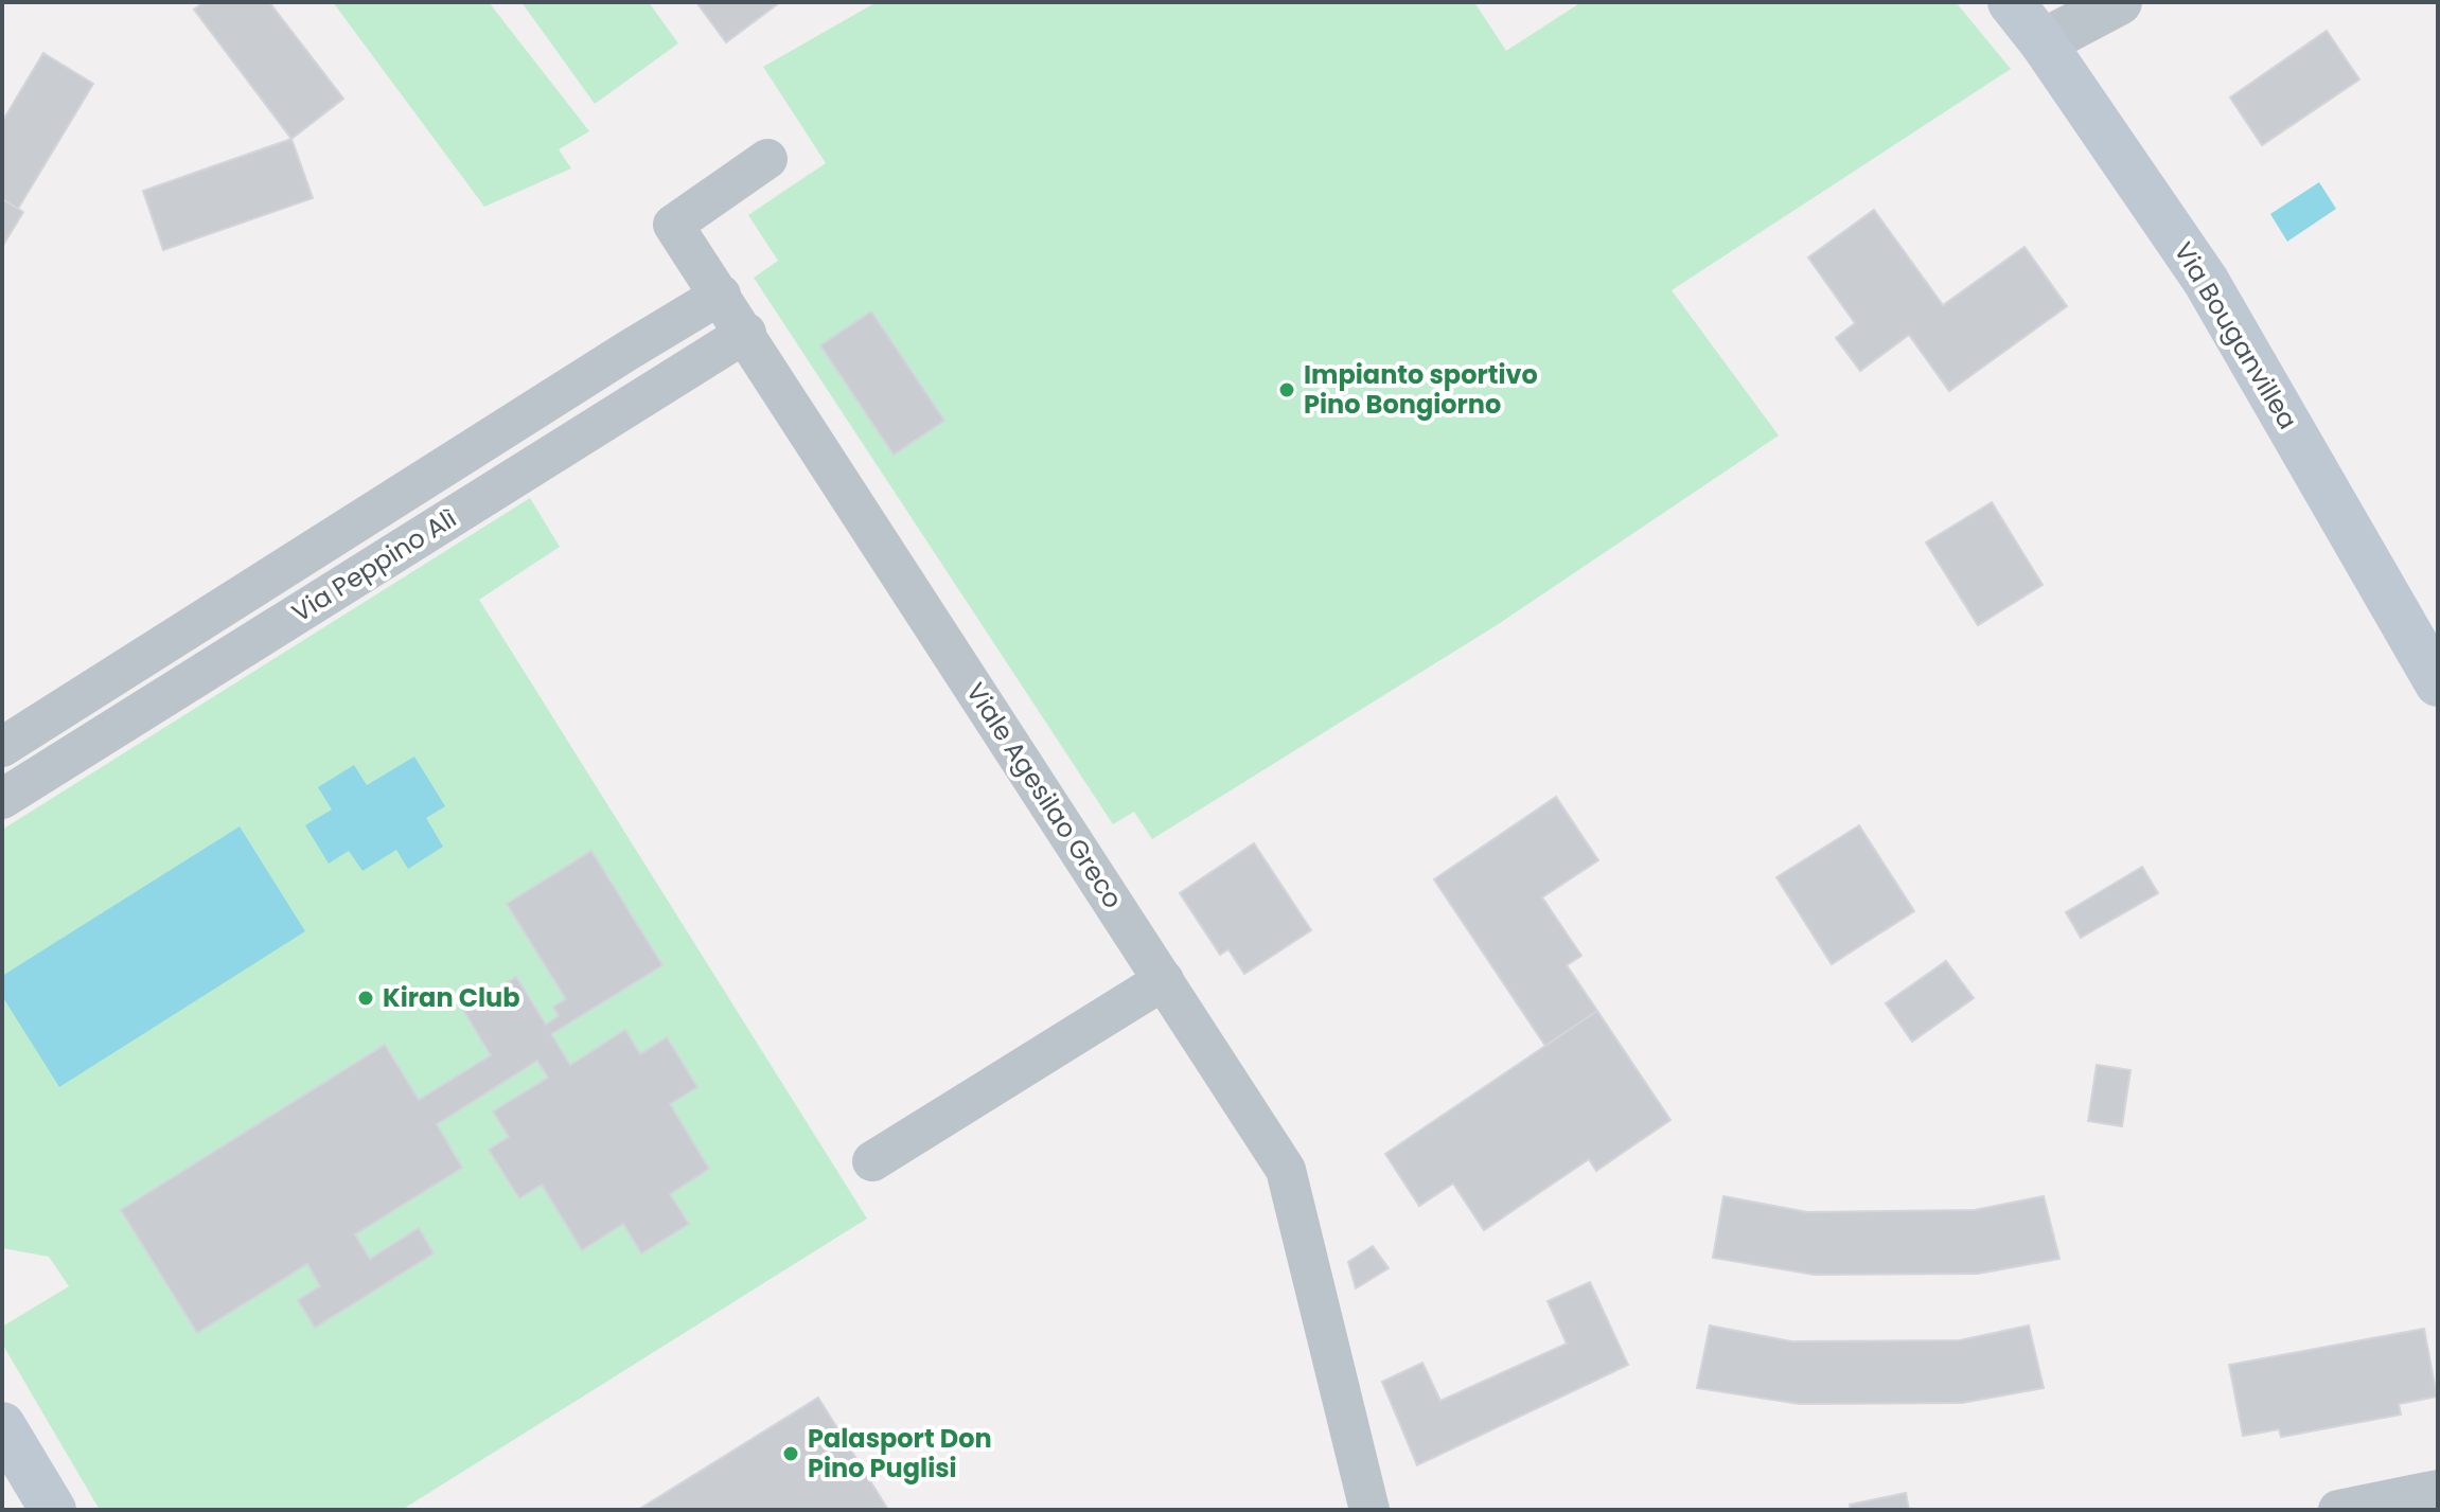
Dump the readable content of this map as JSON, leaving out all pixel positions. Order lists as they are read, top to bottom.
{
  "streets": {
    "main road": ["Via Bouganvillea"],
    "street": ["Via Peppino Alì", "Viale Agesilao Greco"]
  },
  "crossings": [
    ["Via Peppino Alì", "Viale Agesilao Greco"]
  ],
  "places": ["Impianto sportivo Pino Bongiorno", "Kiran Club", "Palasport Don Pino Puglisi"]
}
